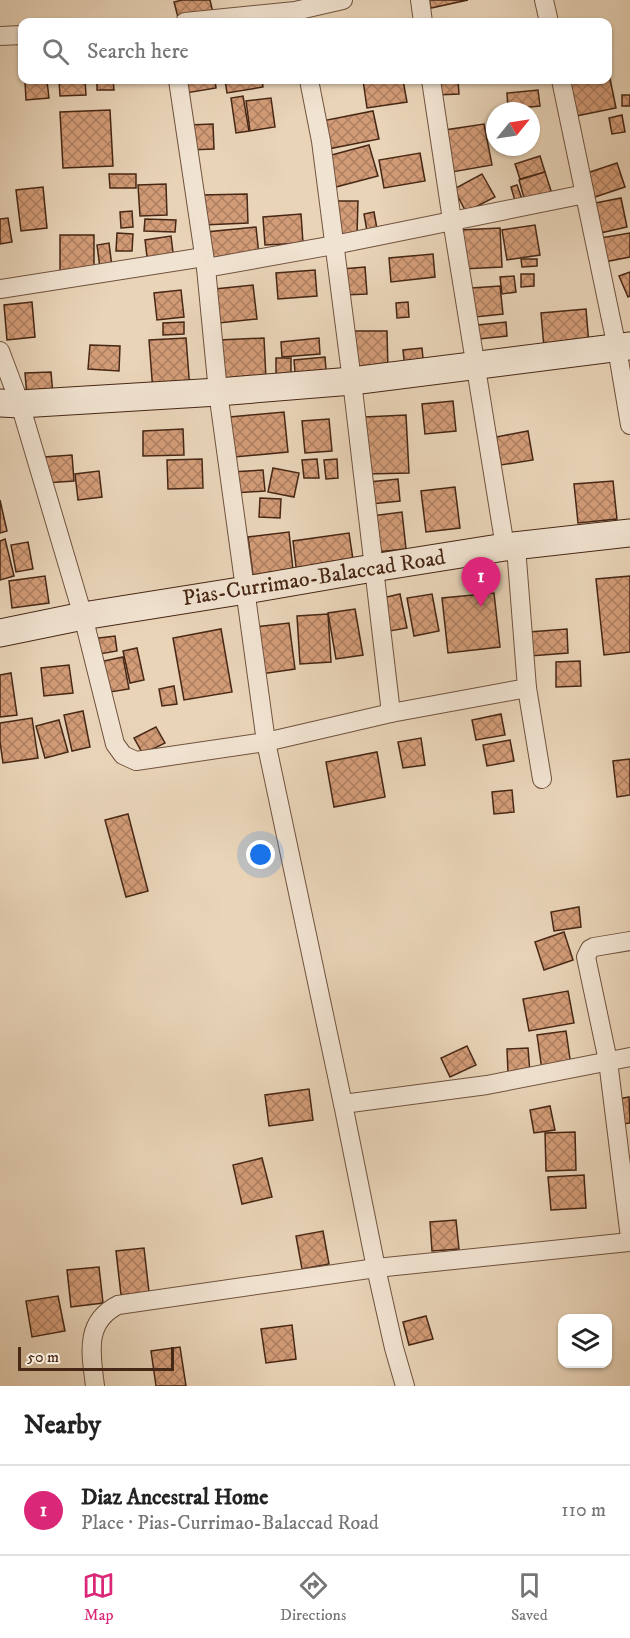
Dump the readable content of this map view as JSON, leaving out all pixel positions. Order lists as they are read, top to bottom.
{
  "streets": {
    "main road": ["Pias-Currimao-Balaccad Road"]
  },
  "scale_bar": "50 m",
  "north": "top right",
  "page": {
    "search": "Search here",
    "pins": "1",
    "scale": "50 m",
    "heading": "Nearby",
    "list": [
      {
        "mark": "1",
        "name": "Diaz Ancestral Home",
        "note": "Place · Pias-Currimao-Balaccad Road",
        "value": "110 m"
      }
    ],
    "nav": ["Map", "Directions", "Saved"]
  }
}
